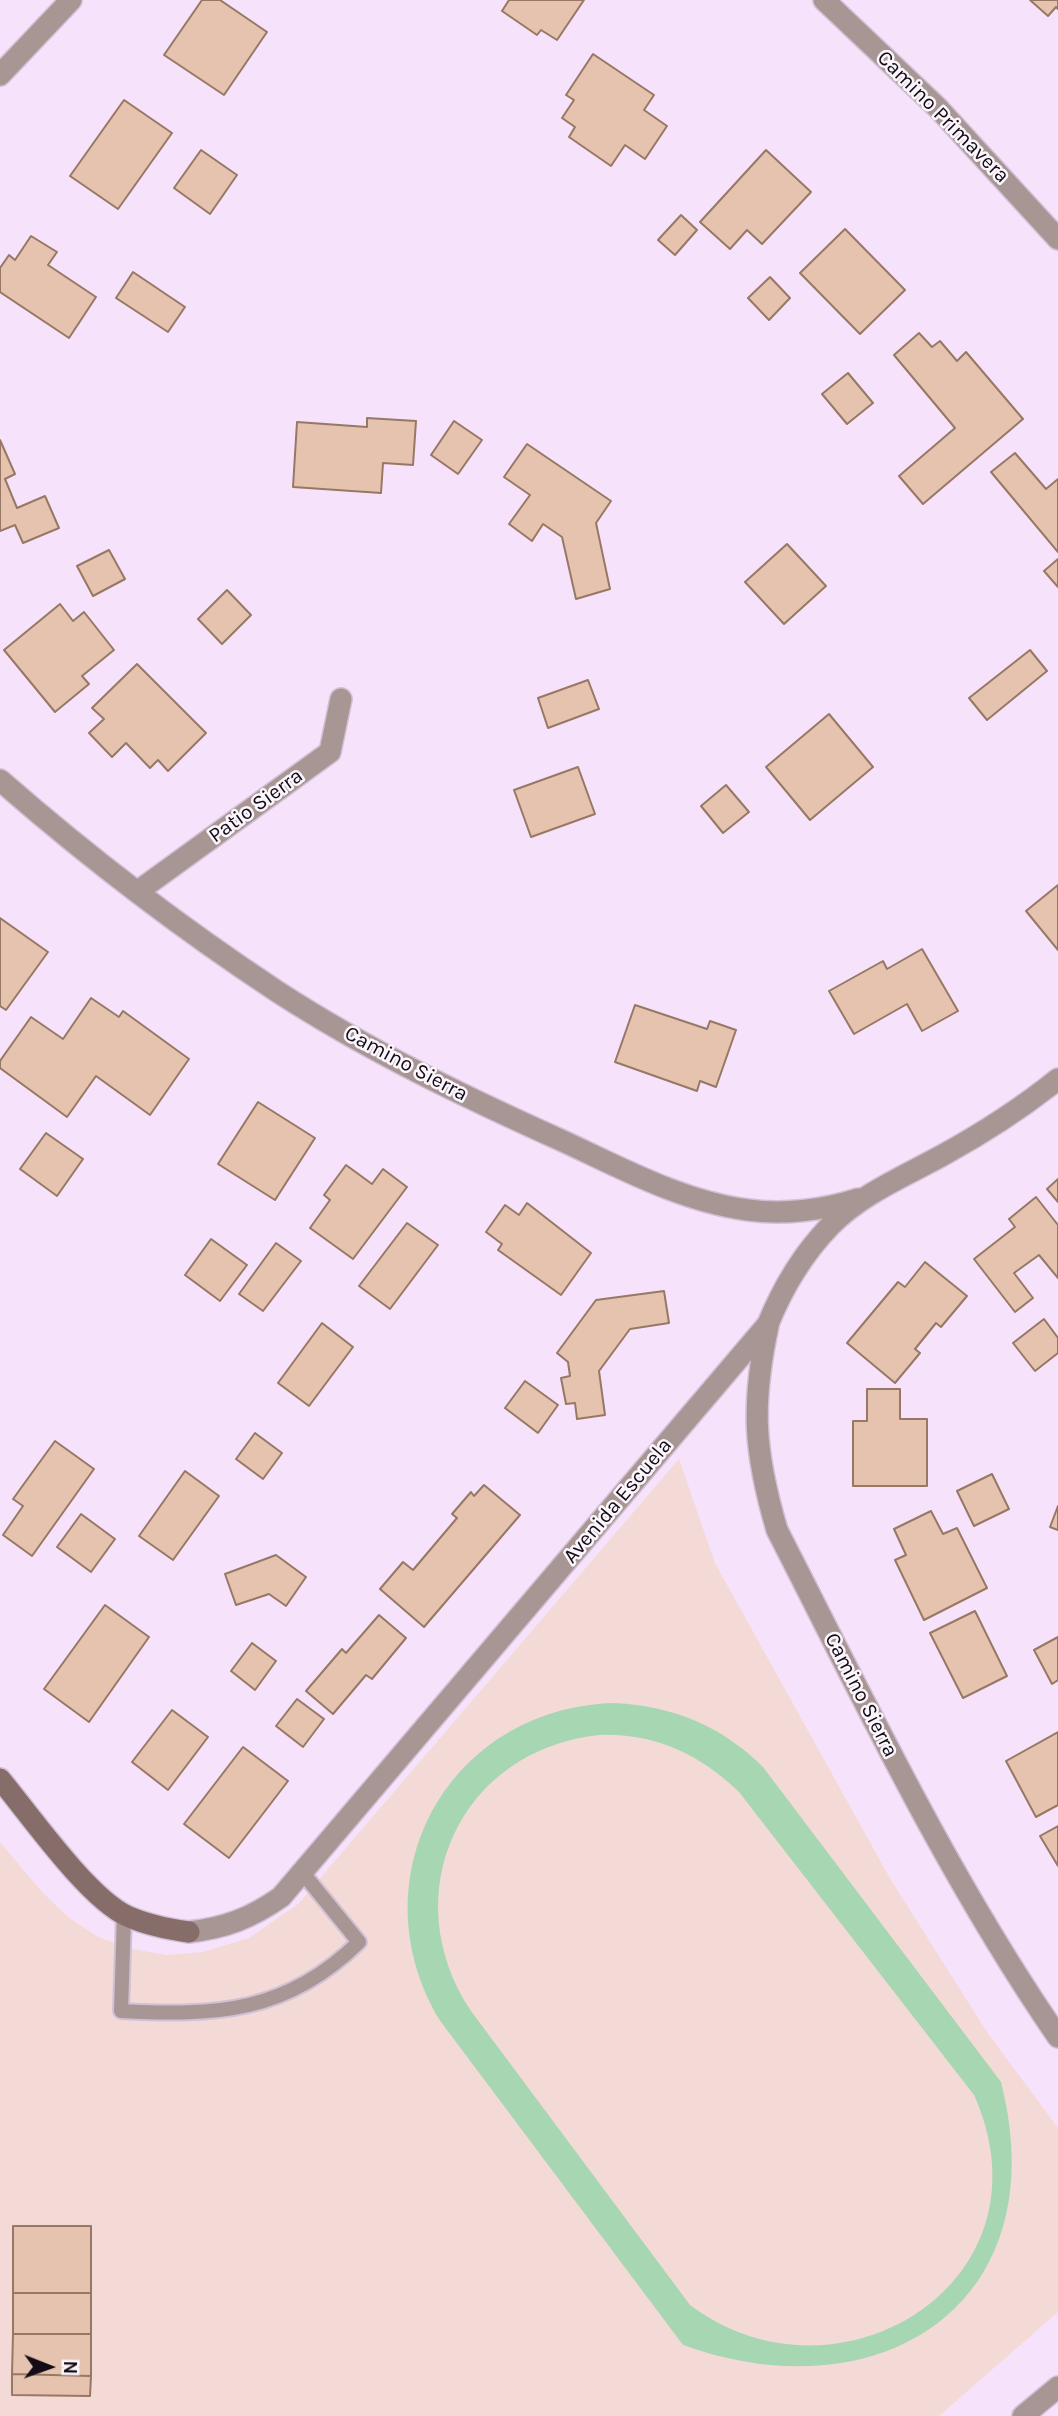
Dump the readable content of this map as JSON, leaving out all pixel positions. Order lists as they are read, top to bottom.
{
  "streets": {
    "street": [
      "Camino Primavera",
      "Patio Sierra",
      "Camino Sierra",
      "Avenida Escuela"
    ]
  },
  "crossings": [
    ["Patio Sierra", "Camino Sierra"],
    ["Camino Sierra", "Avenida Escuela"]
  ],
  "north": "right"
}
